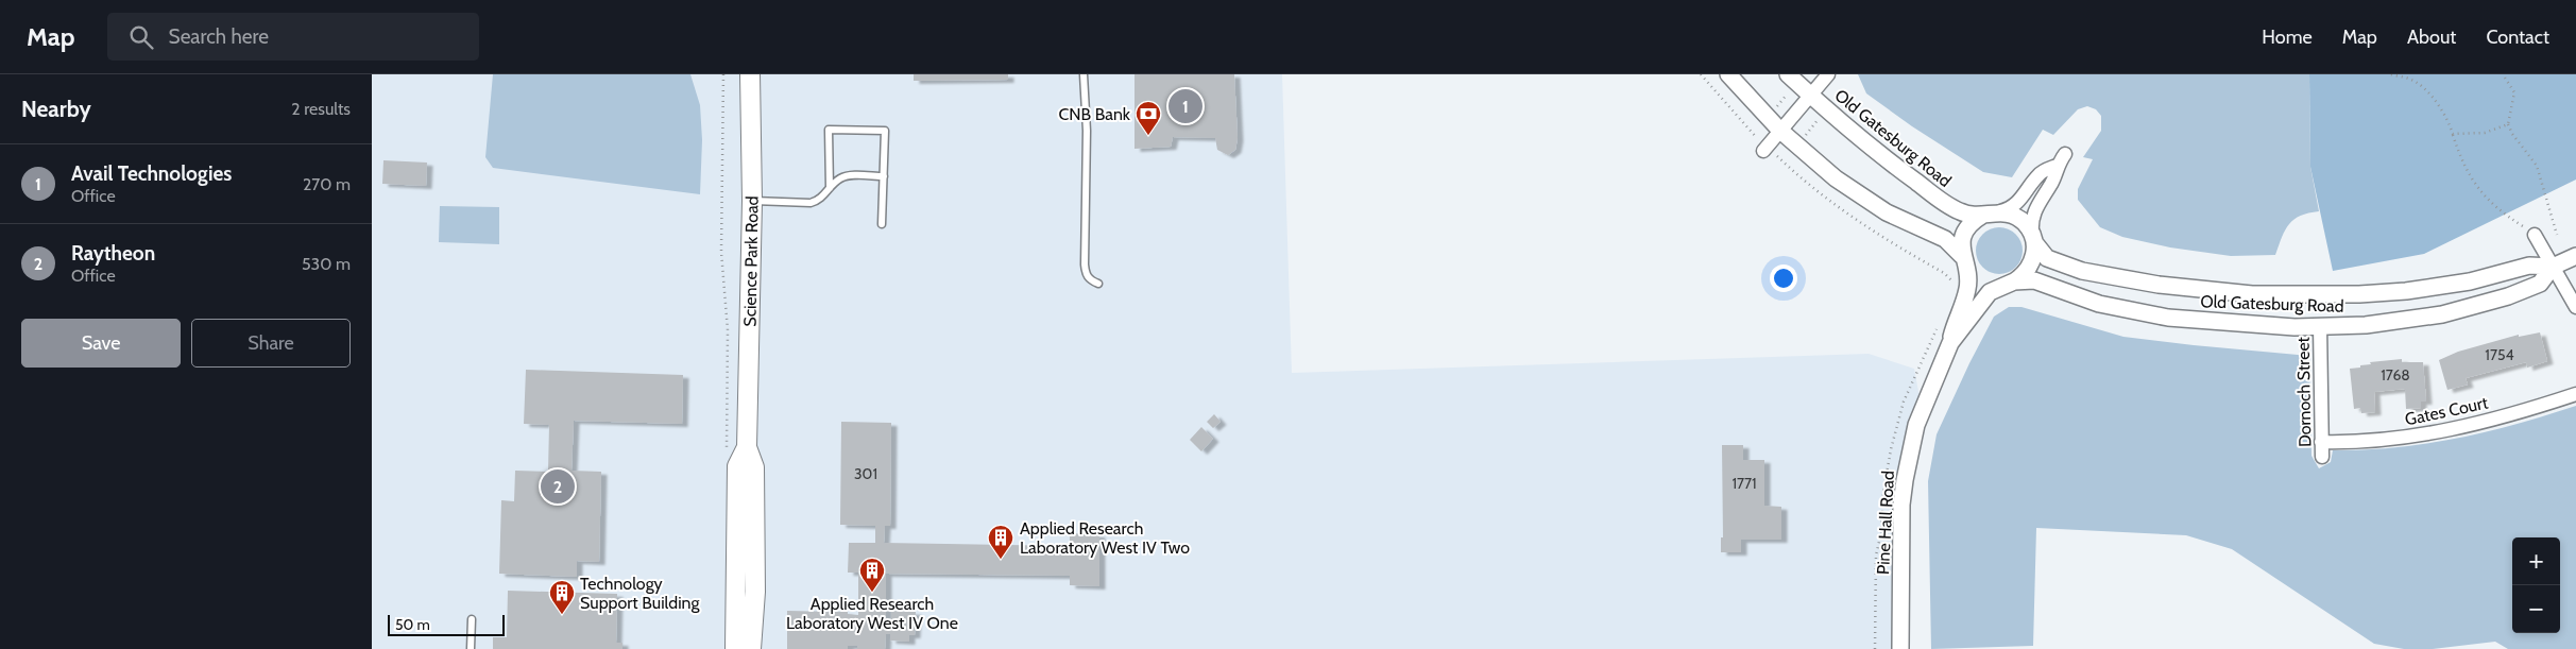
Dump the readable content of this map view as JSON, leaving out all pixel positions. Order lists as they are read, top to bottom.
{
  "streets": {
    "main road": ["Science Park Road"],
    "street": [
      "Old Gatesburg Road",
      "Dornoch Street",
      "Gates Court",
      "Pine Hall Road"
    ]
  },
  "crossings": [
    ["Old Gatesburg Road", "Dornoch Street"],
    ["Old Gatesburg Road", "Pine Hall Road"],
    ["Dornoch Street", "Gates Court"]
  ],
  "places": {
    "bank": ["CNB Bank"],
    "building": ["Applied Research Laboratory West IV Two", "Applied Research Laboratory West IV One", "Technology Support Building"]
  },
  "house_numbers": [
    "1754",
    "1768",
    "301",
    "1771"
  ],
  "scale_bar": "50 m",
  "page": {
    "header": "Map",
    "search": "Search here",
    "nav": [
      "Home",
      "Map",
      "About",
      "Contact"
    ],
    "heading": ["Nearby", "2 results"],
    "pins": ["1", "2"],
    "list": [
      {
        "mark": "1",
        "name": "Avail Technologies",
        "note": "Office",
        "value": "270 m"
      },
      {
        "mark": "2",
        "name": "Raytheon",
        "note": "Office",
        "value": "530 m"
      }
    ],
    "buttons": ["Save", "Share"],
    "map_buttons": ["+", "−"],
    "scale": "50 m"
  }
}
